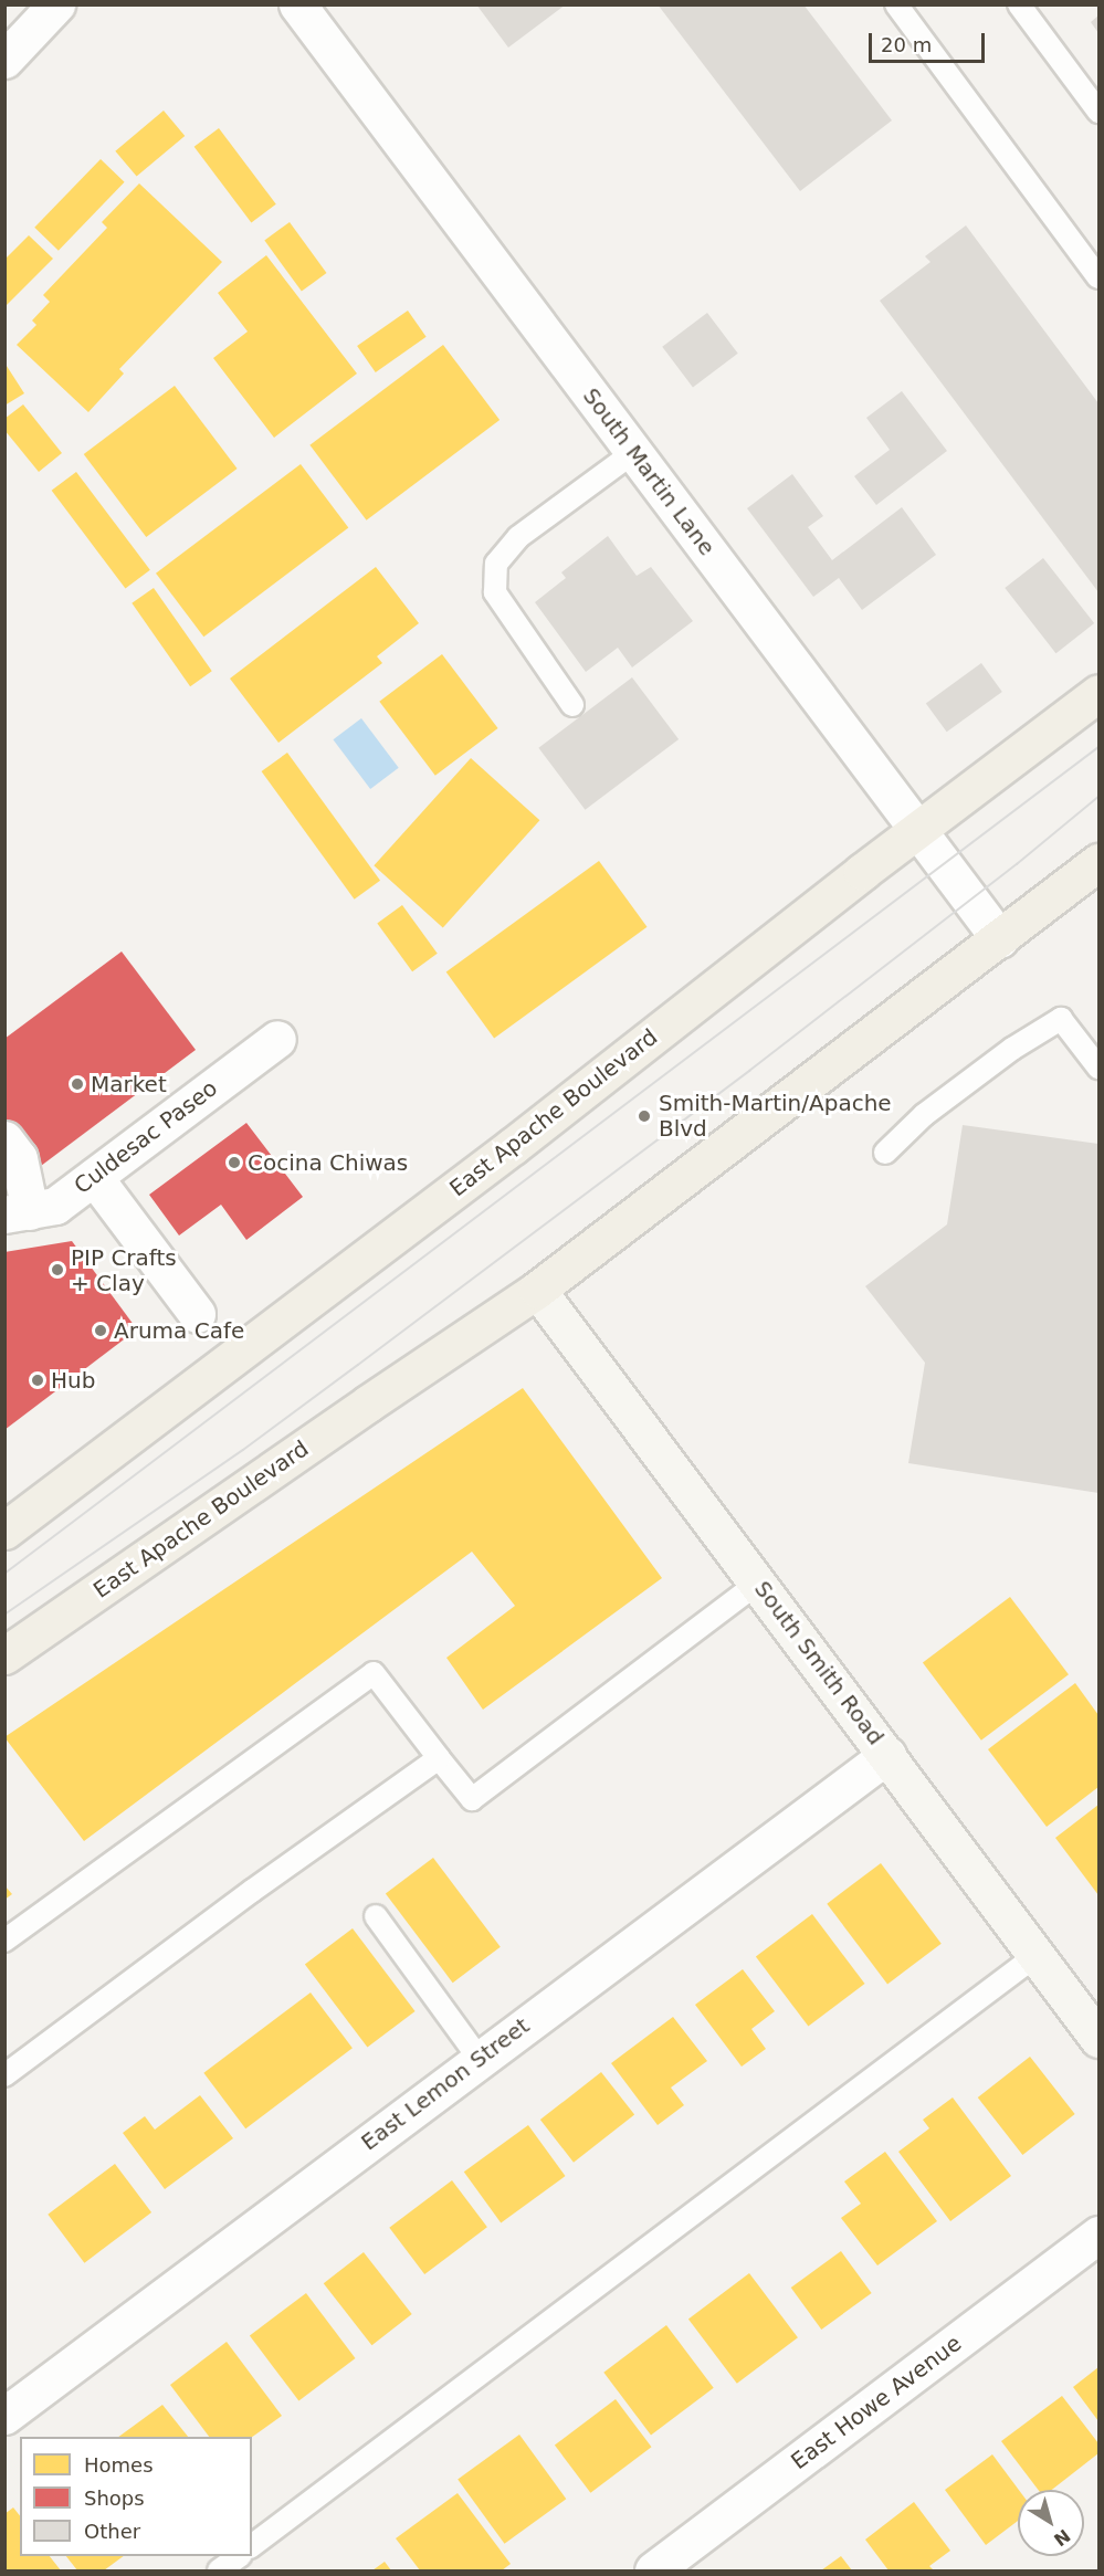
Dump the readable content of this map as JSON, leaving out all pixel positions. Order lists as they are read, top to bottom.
{
  "streets": {
    "main road": ["East Apache Boulevard"],
    "street": [
      "South Martin Lane",
      "Culdesac Paseo",
      "South Smith Road",
      "East Lemon Street",
      "East Howe Avenue"
    ]
  },
  "crossings": [
    ["South Martin Lane", "East Apache Boulevard"],
    ["East Apache Boulevard", "South Smith Road"],
    ["South Smith Road", "East Lemon Street"]
  ],
  "places": [
    "Market",
    "Smith-Martin/Apache Blvd",
    "Cocina Chiwas",
    "PIP Crafts + Clay",
    "Aruma Cafe",
    "Hub"
  ],
  "legend": ["Homes", "Shops", "Other"],
  "scale_bar": "20 m",
  "north": "bottom right"
}
